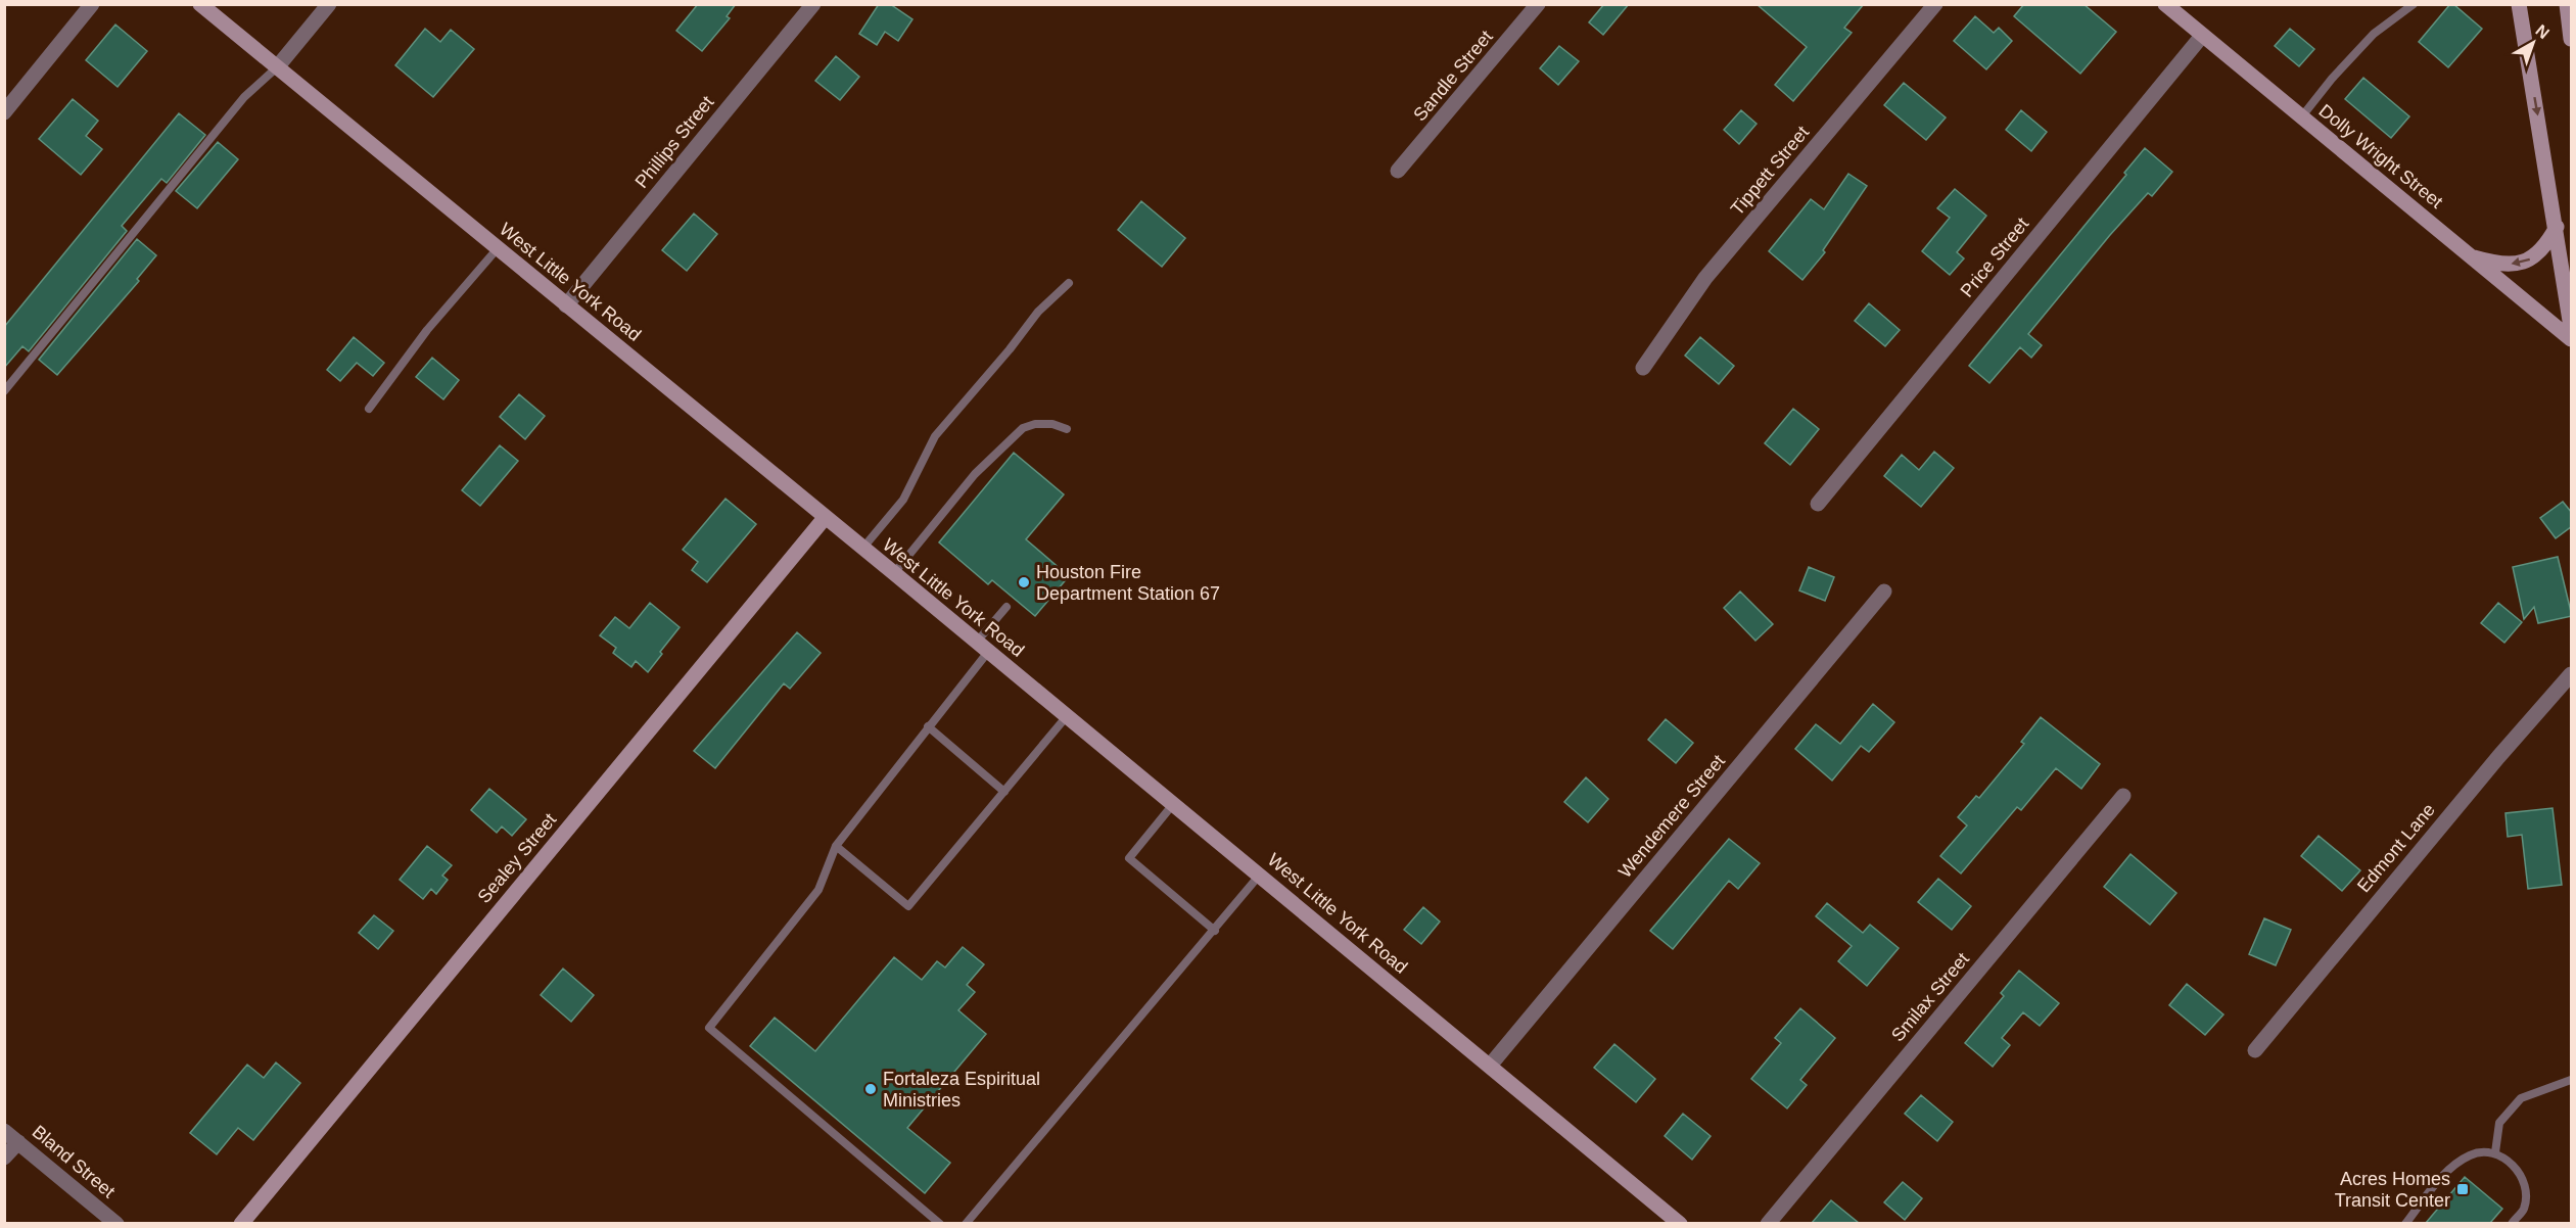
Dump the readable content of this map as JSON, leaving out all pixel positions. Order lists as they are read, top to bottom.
{
  "streets": {
    "street": [
      "Sandle Street",
      "Phillips Street",
      "Dolly Wright Street",
      "Tippett Street",
      "Price Street",
      "West Little York Road",
      "Wendemere Street",
      "Edmont Lane",
      "Sealey Street",
      "Smilax Street",
      "Bland Street"
    ]
  },
  "crossings": [
    ["Phillips Street", "West Little York Road"],
    ["Dolly Wright Street", "Price Street"],
    ["West Little York Road", "Wendemere Street"],
    ["West Little York Road", "Sealey Street"]
  ],
  "places": {
    "other": ["Houston Fire Department Station 67", "Fortaleza Espiritual Ministries"],
    "transit": ["Acres Homes Transit Center"]
  },
  "north": "top right"
}
